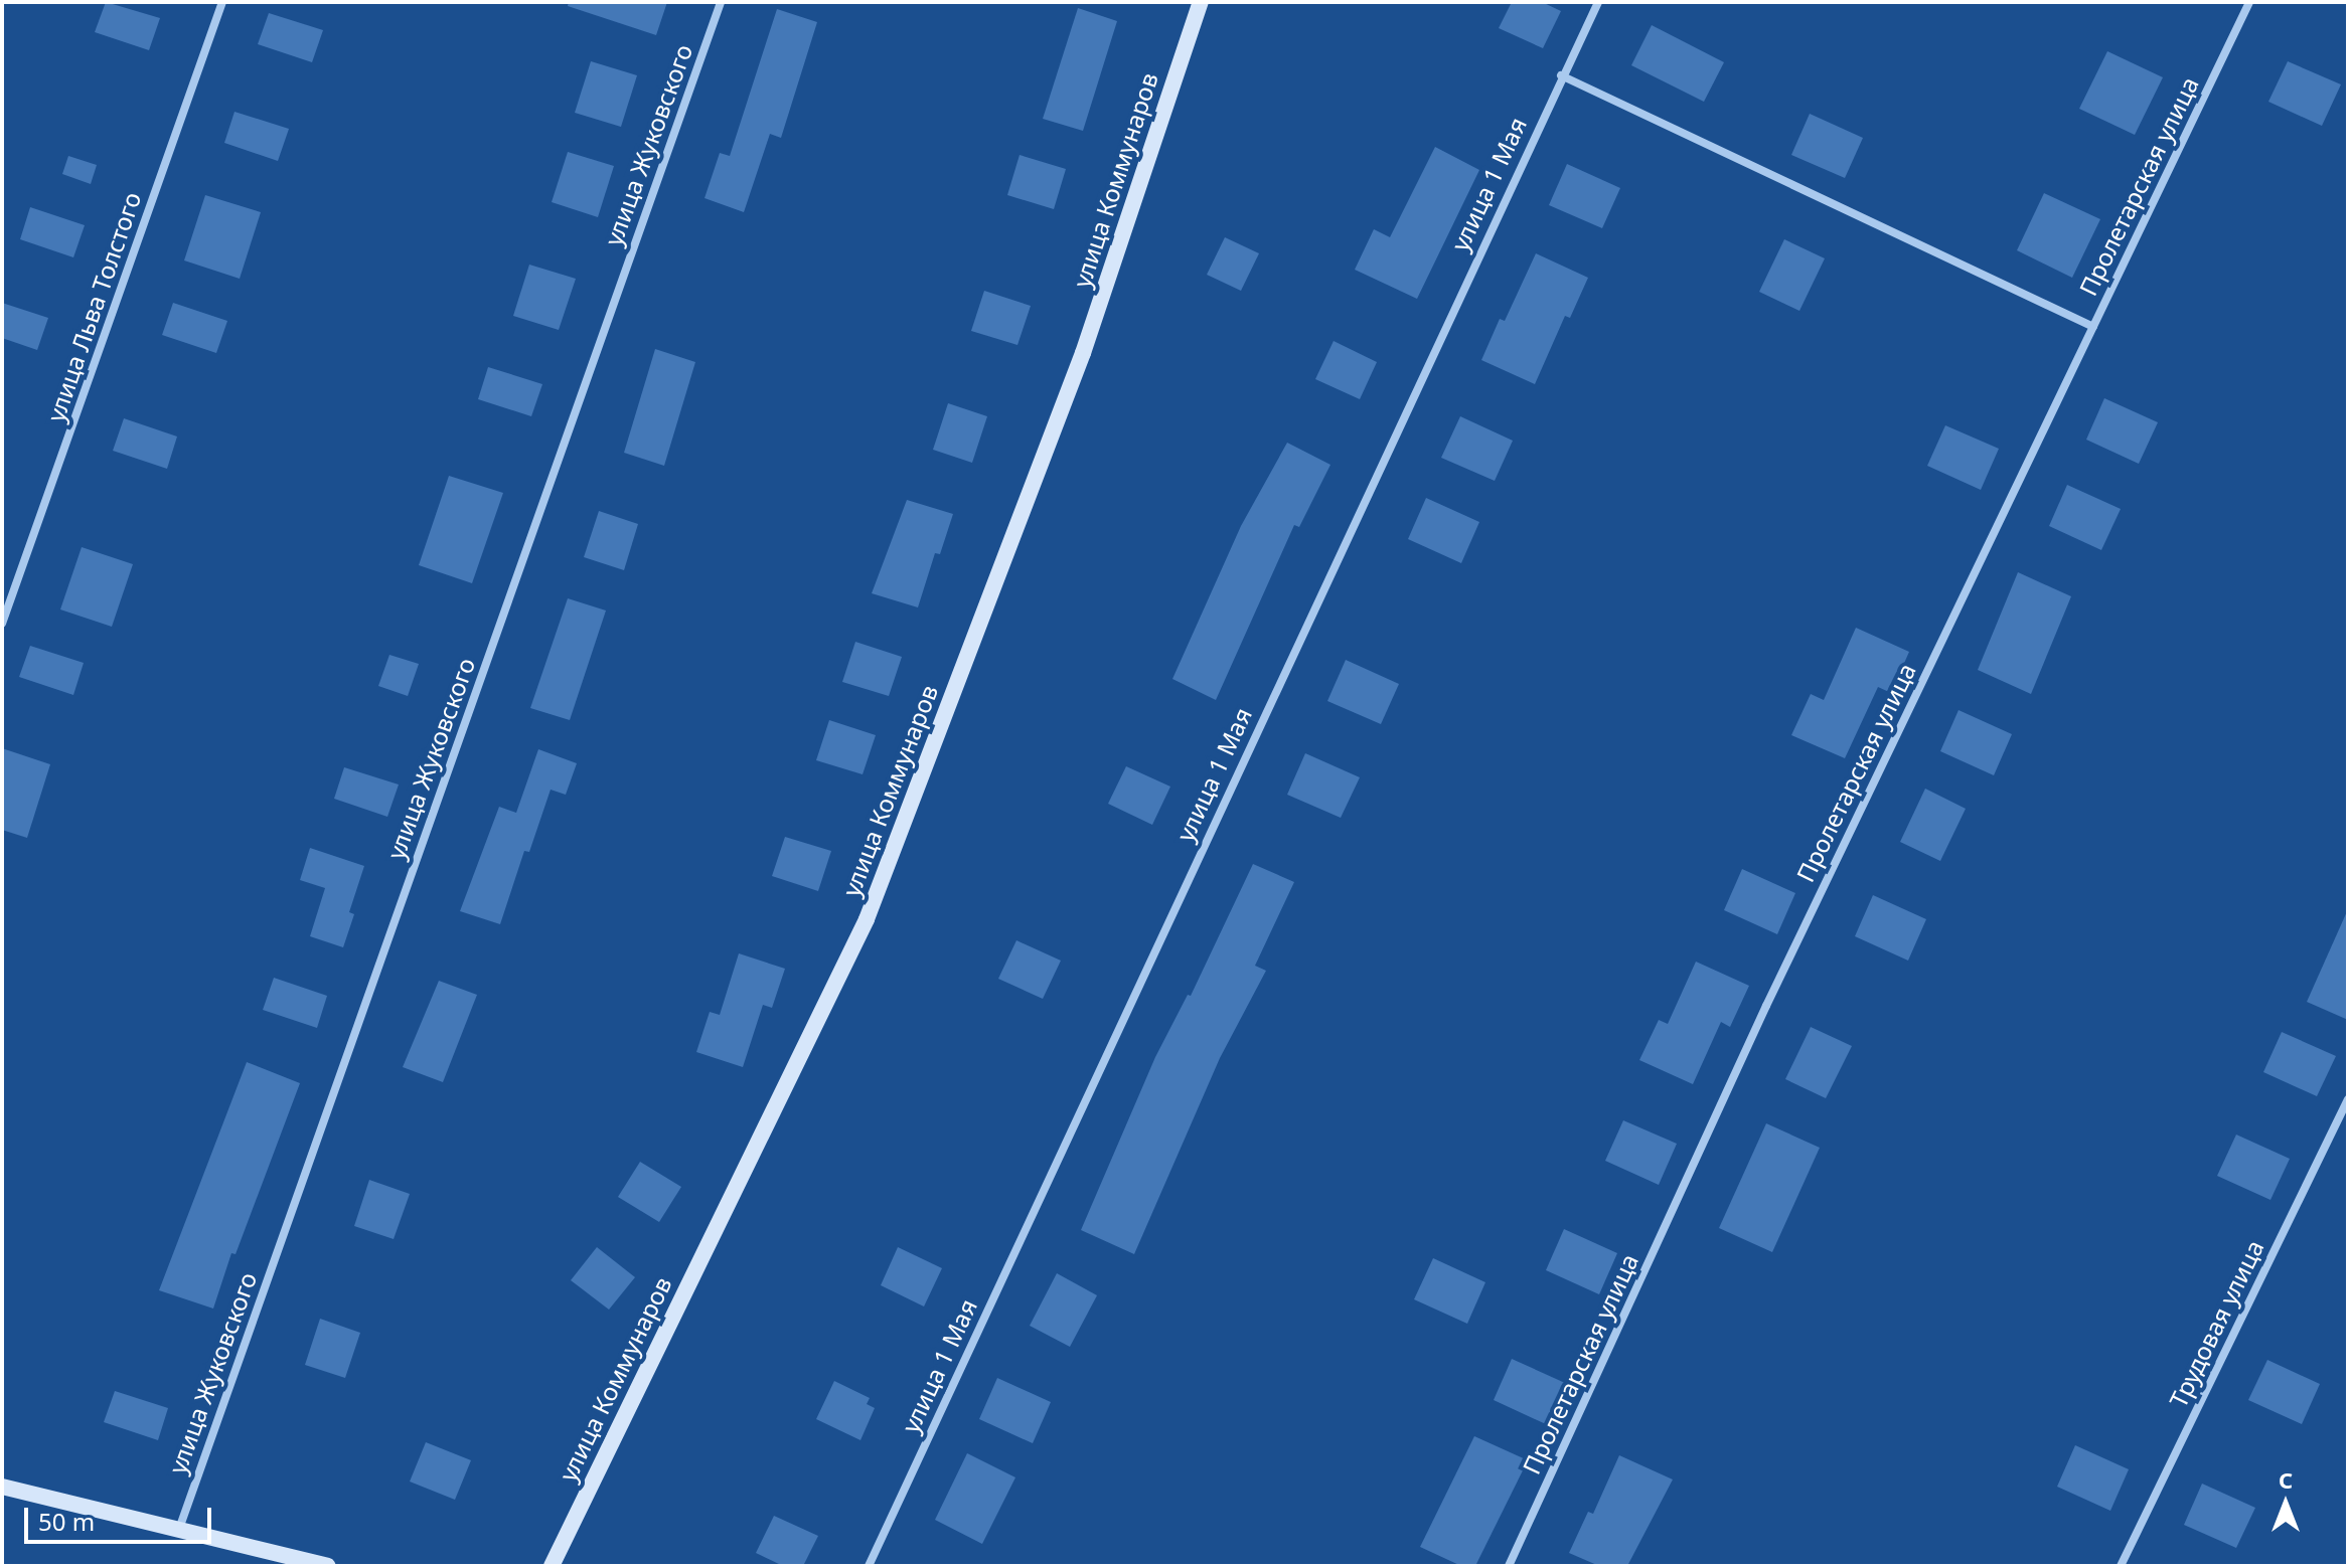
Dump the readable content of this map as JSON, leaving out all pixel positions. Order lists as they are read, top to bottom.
{
  "streets": {
    "main road": ["улица Коммунаров"],
    "street": [
      "улица Жуковского",
      "улица 1 Мая",
      "Пролетарская улица",
      "улица Льва Толстого",
      "Трудовая улица"
    ]
  },
  "scale_bar": "50 m",
  "north": "top"
}
